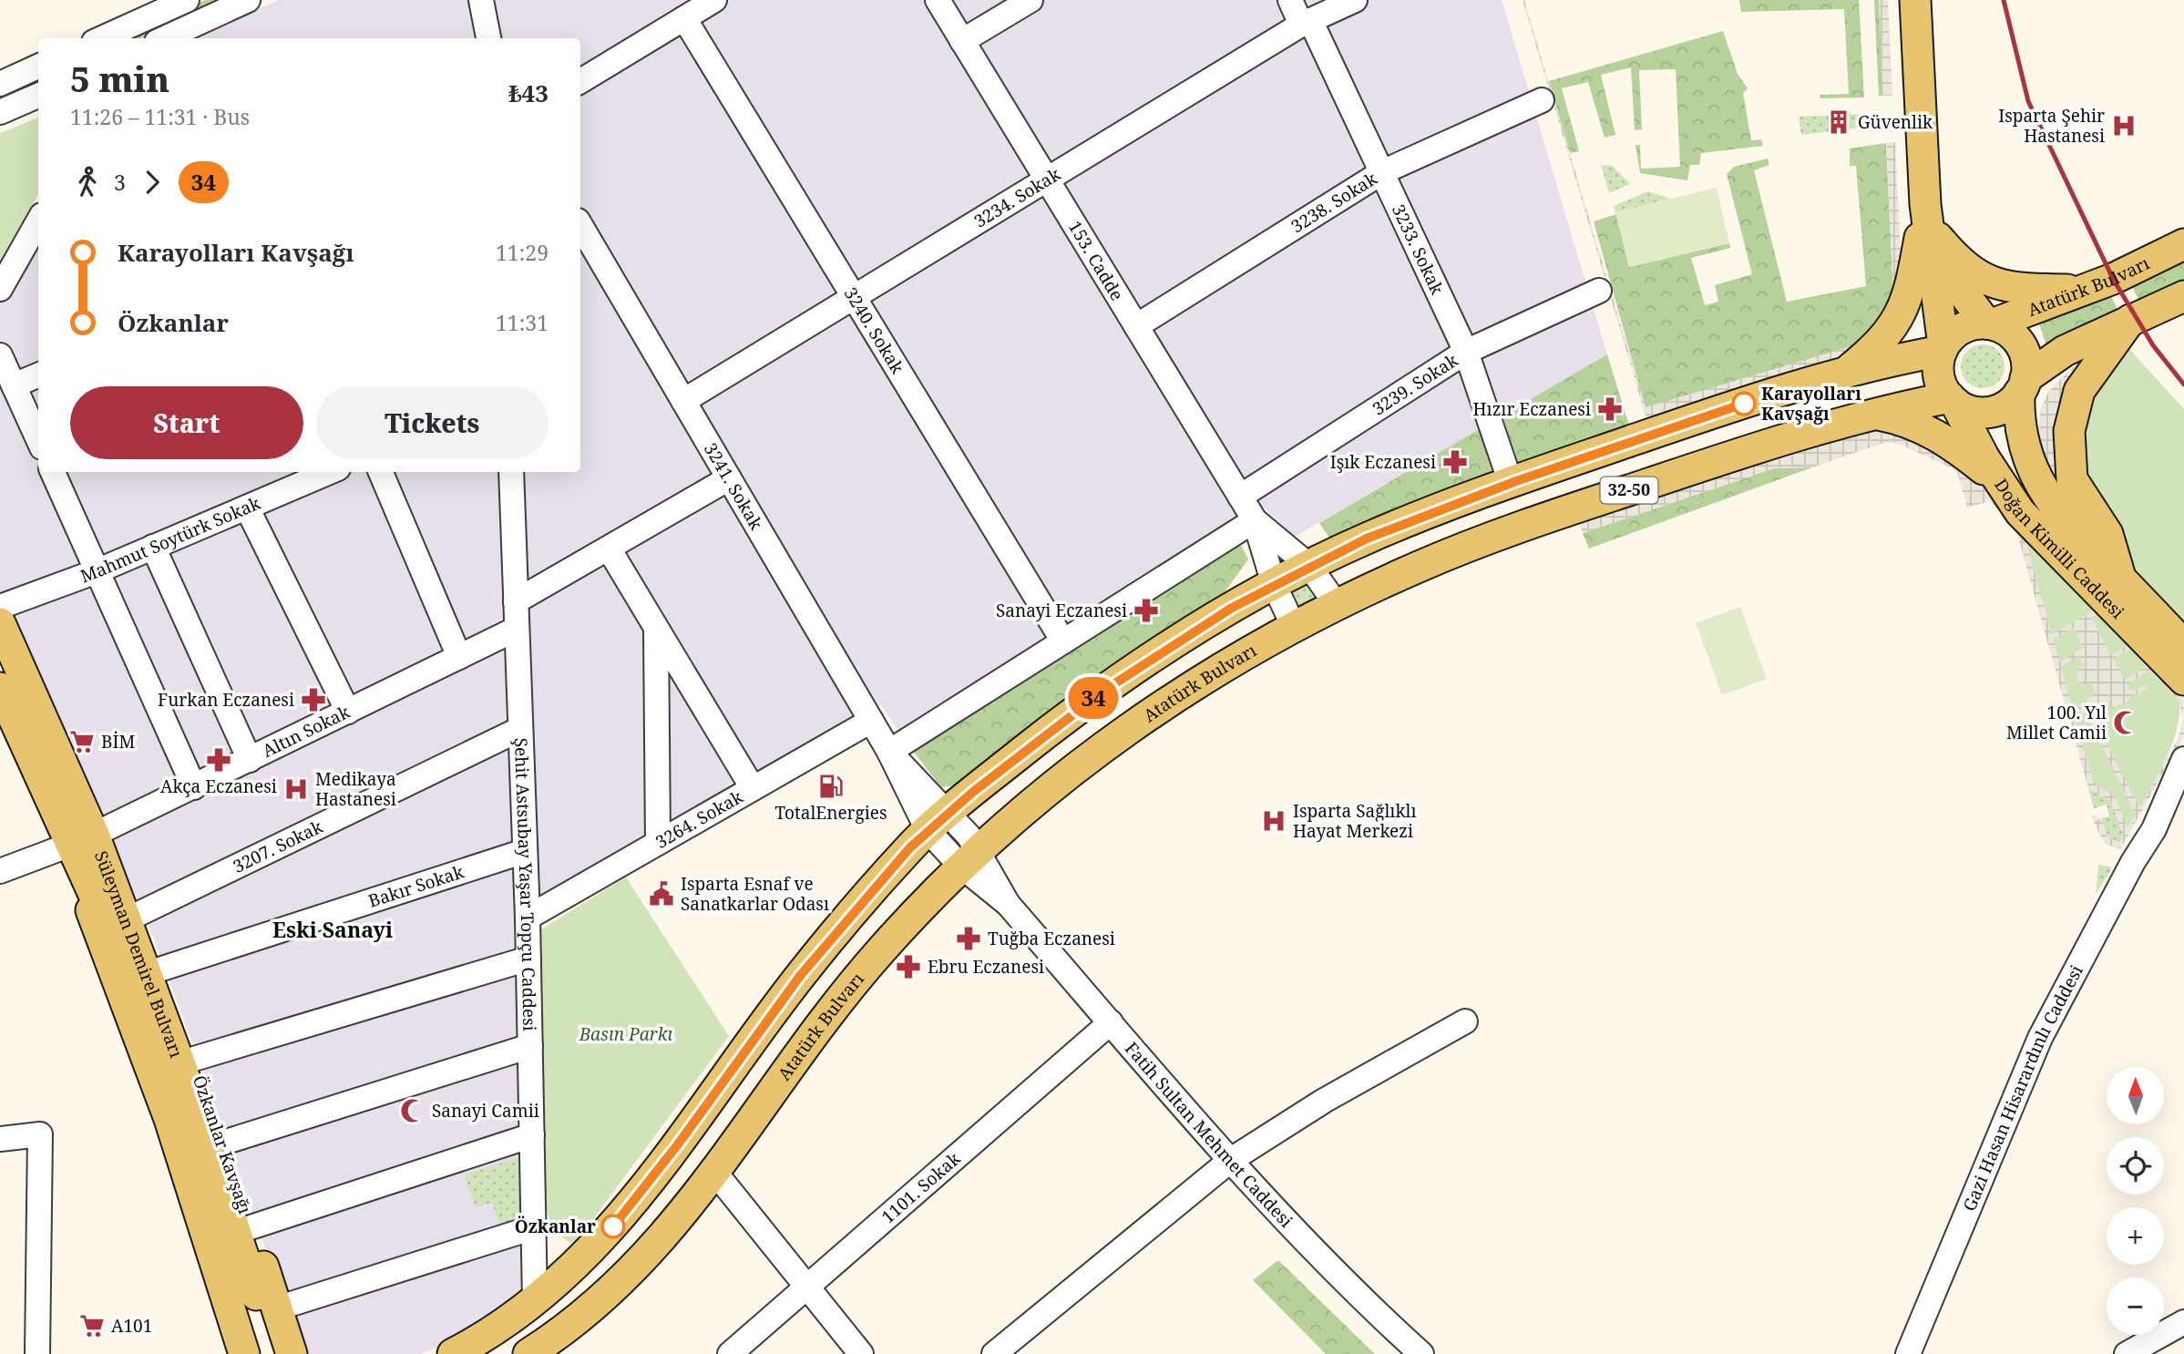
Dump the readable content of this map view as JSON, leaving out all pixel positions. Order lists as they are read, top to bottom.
{
  "streets": {
    "main road": [
      "Atatürk Bulvarı",
      "32-50",
      "Doğan Kimilli Caddesi",
      "Süleyman Demirel Bulvarı",
      "Özkanlar Kavşağı"
    ],
    "street": [
      "3234. Sokak",
      "3238. Sokak",
      "3233. Sokak",
      "153. Cadde",
      "3240. Sokak",
      "3239. Sokak",
      "3241. Sokak",
      "Mahmut Soytürk Sokak",
      "Altın Sokak",
      "3264. Sokak",
      "3207. Sokak",
      "Şehit Astsubay Yaşar Topçu Caddesi",
      "Bakır Sokak",
      "Gazi Hasan Hisarardınlı Caddesi",
      "Fatih Sultan Mehmet Caddesi",
      "1101. Sokak"
    ]
  },
  "crossings": [
    ["3234. Sokak", "3233. Sokak"],
    ["3234. Sokak", "153. Cadde"],
    ["3234. Sokak", "3240. Sokak"],
    ["3234. Sokak", "3241. Sokak"],
    ["3238. Sokak", "3233. Sokak"],
    ["3238. Sokak", "153. Cadde"],
    ["3233. Sokak", "3239. Sokak"],
    ["3233. Sokak", "32-50"],
    ["153. Cadde", "3239. Sokak"],
    ["Atatürk Bulvarı", "3241. Sokak"],
    ["Atatürk Bulvarı", "32-50"],
    ["Atatürk Bulvarı", "Doğan Kimilli Caddesi"],
    ["Atatürk Bulvarı", "Fatih Sultan Mehmet Caddesi"],
    ["3241. Sokak", "32-50"],
    ["3241. Sokak", "3264. Sokak"],
    ["3241. Sokak", "Fatih Sultan Mehmet Caddesi"],
    ["32-50", "Doğan Kimilli Caddesi"],
    ["32-50", "Şehit Astsubay Yaşar Topçu Caddesi"],
    ["Altın Sokak", "Şehit Astsubay Yaşar Topçu Caddesi"],
    ["Altın Sokak", "Süleyman Demirel Bulvarı"],
    ["Altın Sokak", "Özkanlar Kavşağı"],
    ["3264. Sokak", "Şehit Astsubay Yaşar Topçu Caddesi"],
    ["3207. Sokak", "Şehit Astsubay Yaşar Topçu Caddesi"],
    ["3207. Sokak", "Özkanlar Kavşağı"],
    ["Şehit Astsubay Yaşar Topçu Caddesi", "Bakır Sokak"],
    ["Bakır Sokak", "Özkanlar Kavşağı"],
    ["Süleyman Demirel Bulvarı", "Özkanlar Kavşağı"],
    ["Fatih Sultan Mehmet Caddesi", "1101. Sokak"]
  ],
  "districts": ["Eski Sanayi"],
  "parks": ["Basın Parkı"],
  "places": {
    "building": ["Güvenlik"],
    "hospital": ["Isparta Şehir Hastanesi", "Medikaya Hastanesi", "Isparta Sağlıklı Hayat Merkezi"],
    "other": ["Karayolları Kavşağı", "Özkanlar"],
    "pharmacy": [
      "Hızır Eczanesi",
      "Işık Eczanesi",
      "Sanayi Eczanesi",
      "Furkan Eczanesi",
      "Akça Eczanesi",
      "Tuğba Eczanesi",
      "Ebru Eczanesi"
    ],
    "mosque": ["100. Yıl Millet Camii", "Sanayi Camii"],
    "supermarket": ["BİM", "A101"],
    "fuel station": ["TotalEnergies"],
    "public building": ["Isparta Esnaf ve Sanatkarlar Odası"]
  },
  "lines": ["bus line 34"],
  "north": "top",
  "page": {
    "on_map": "34",
    "heading": ["5 min", "11:26 – 11:31 · Bus", "₺43"],
    "legs": ["3", "34"],
    "list": [
      {
        "name": "Karayolları Kavşağı",
        "value": "11:29"
      },
      {
        "name": "Özkanlar",
        "value": "11:31"
      }
    ],
    "buttons": ["Start", "Tickets"],
    "map_buttons": ["+", "−"]
  }
}
